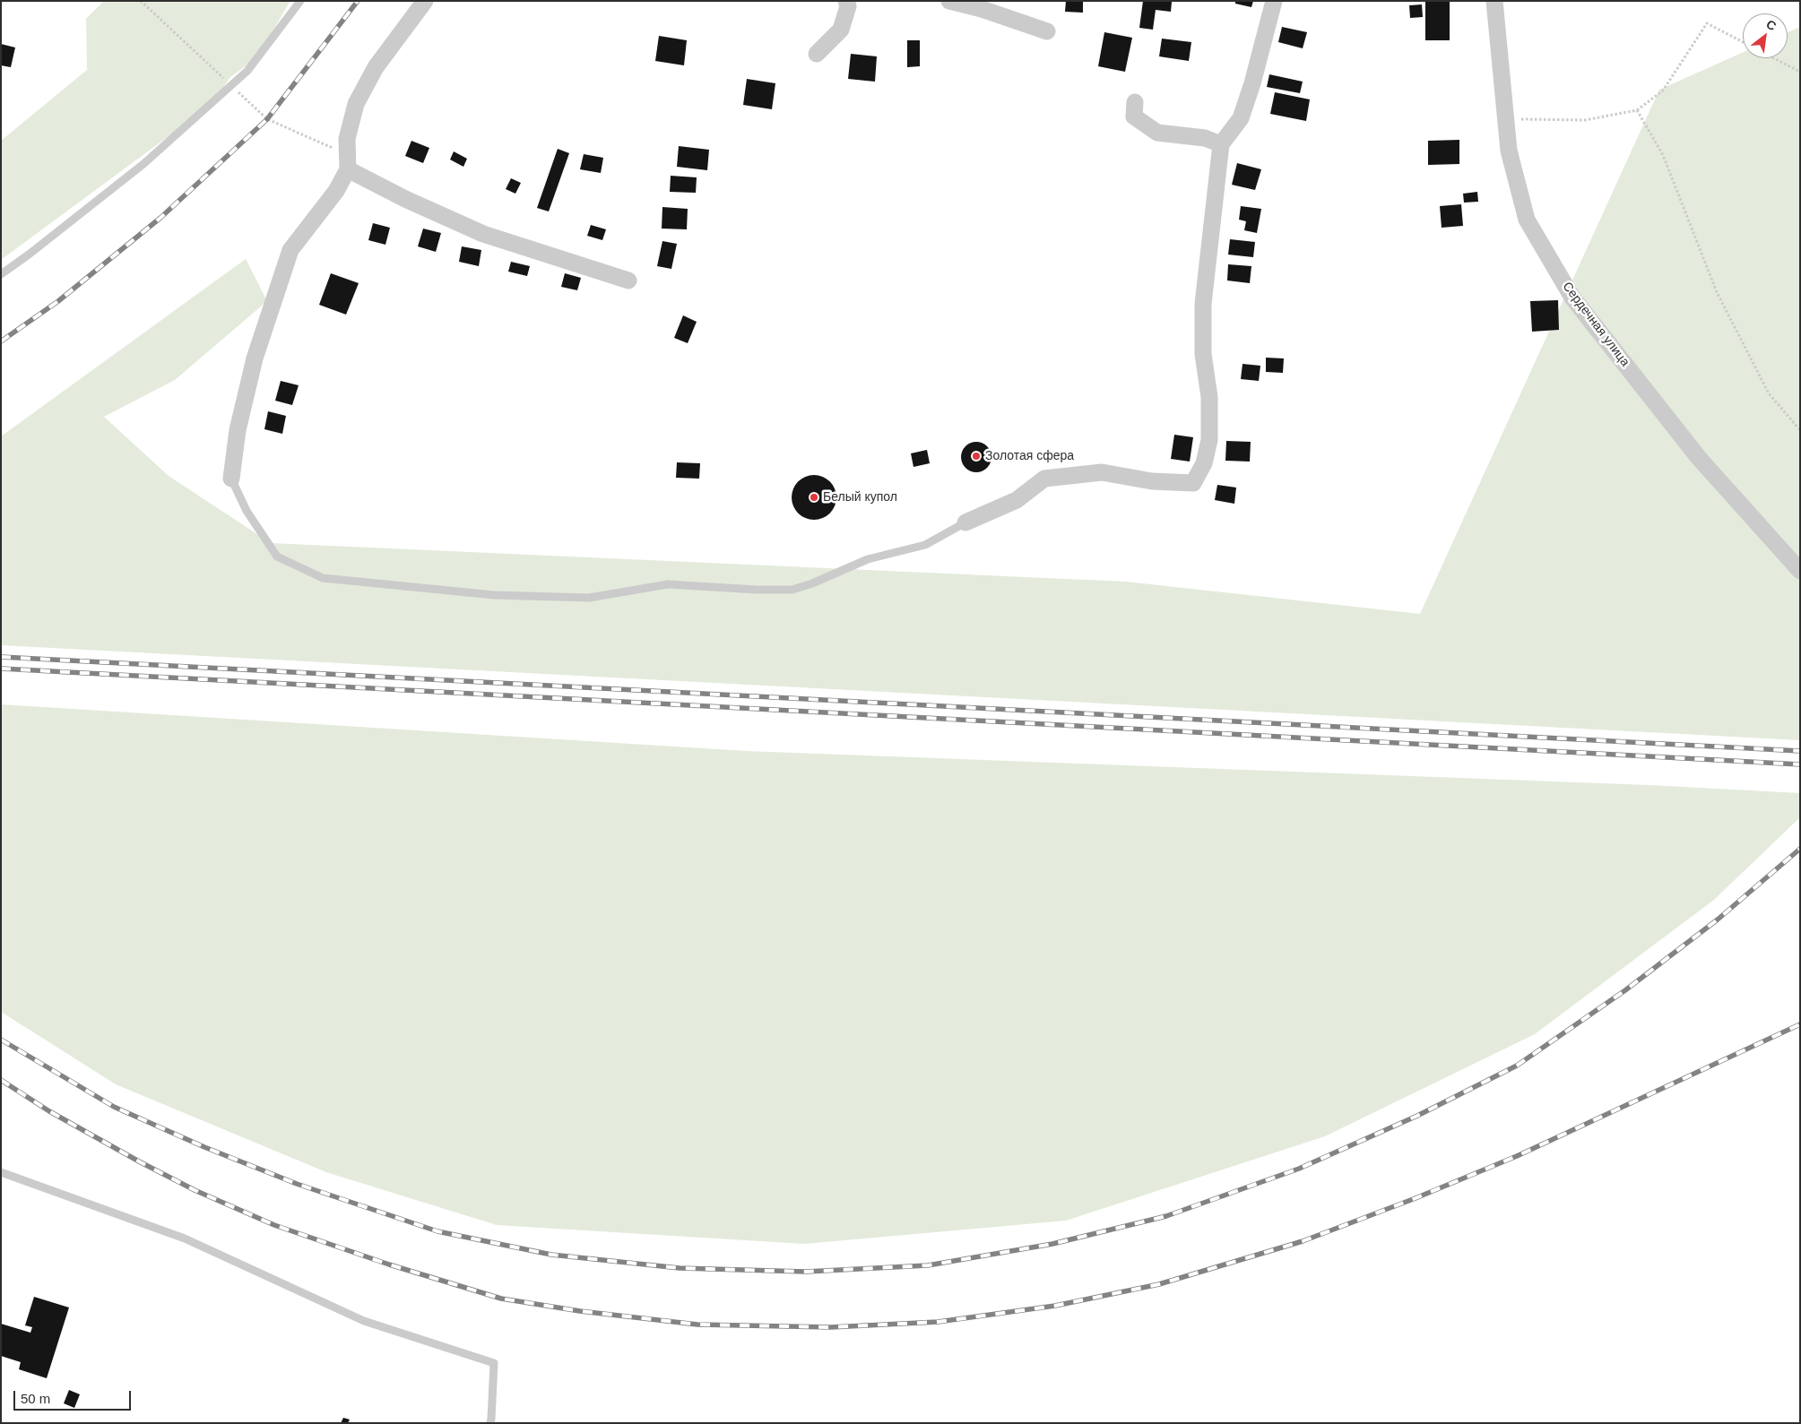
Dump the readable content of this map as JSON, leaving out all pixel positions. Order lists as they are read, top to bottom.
{
  "streets": {
    "street": ["Сердечная улица"]
  },
  "places": ["Золотая сфера", "Белый купол"],
  "scale_bar": "50 m",
  "north": "top right"
}
